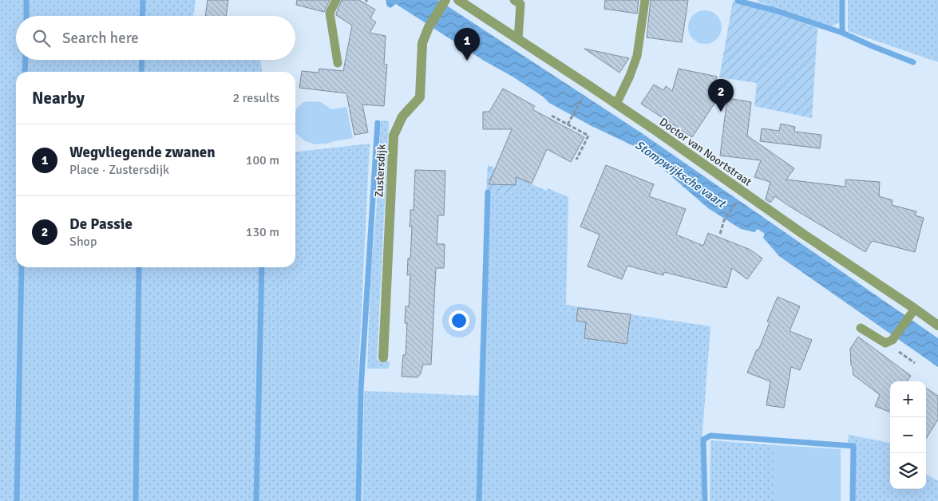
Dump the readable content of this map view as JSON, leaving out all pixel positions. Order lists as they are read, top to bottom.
{
  "streets": {
    "street": ["Doctor van Noortstraat", "Zustersdijk"]
  },
  "water": ["Stompwijksche vaart"],
  "page": {
    "search": "Search here",
    "pins": ["1", "2"],
    "heading": ["Nearby", "2 results"],
    "list": [
      {
        "mark": "1",
        "name": "Wegvliegende zwanen",
        "note": "Place · Zustersdijk",
        "value": "100 m"
      },
      {
        "mark": "2",
        "name": "De Passie",
        "note": "Shop",
        "value": "130 m"
      }
    ],
    "map_buttons": ["+", "−"]
  }
}
